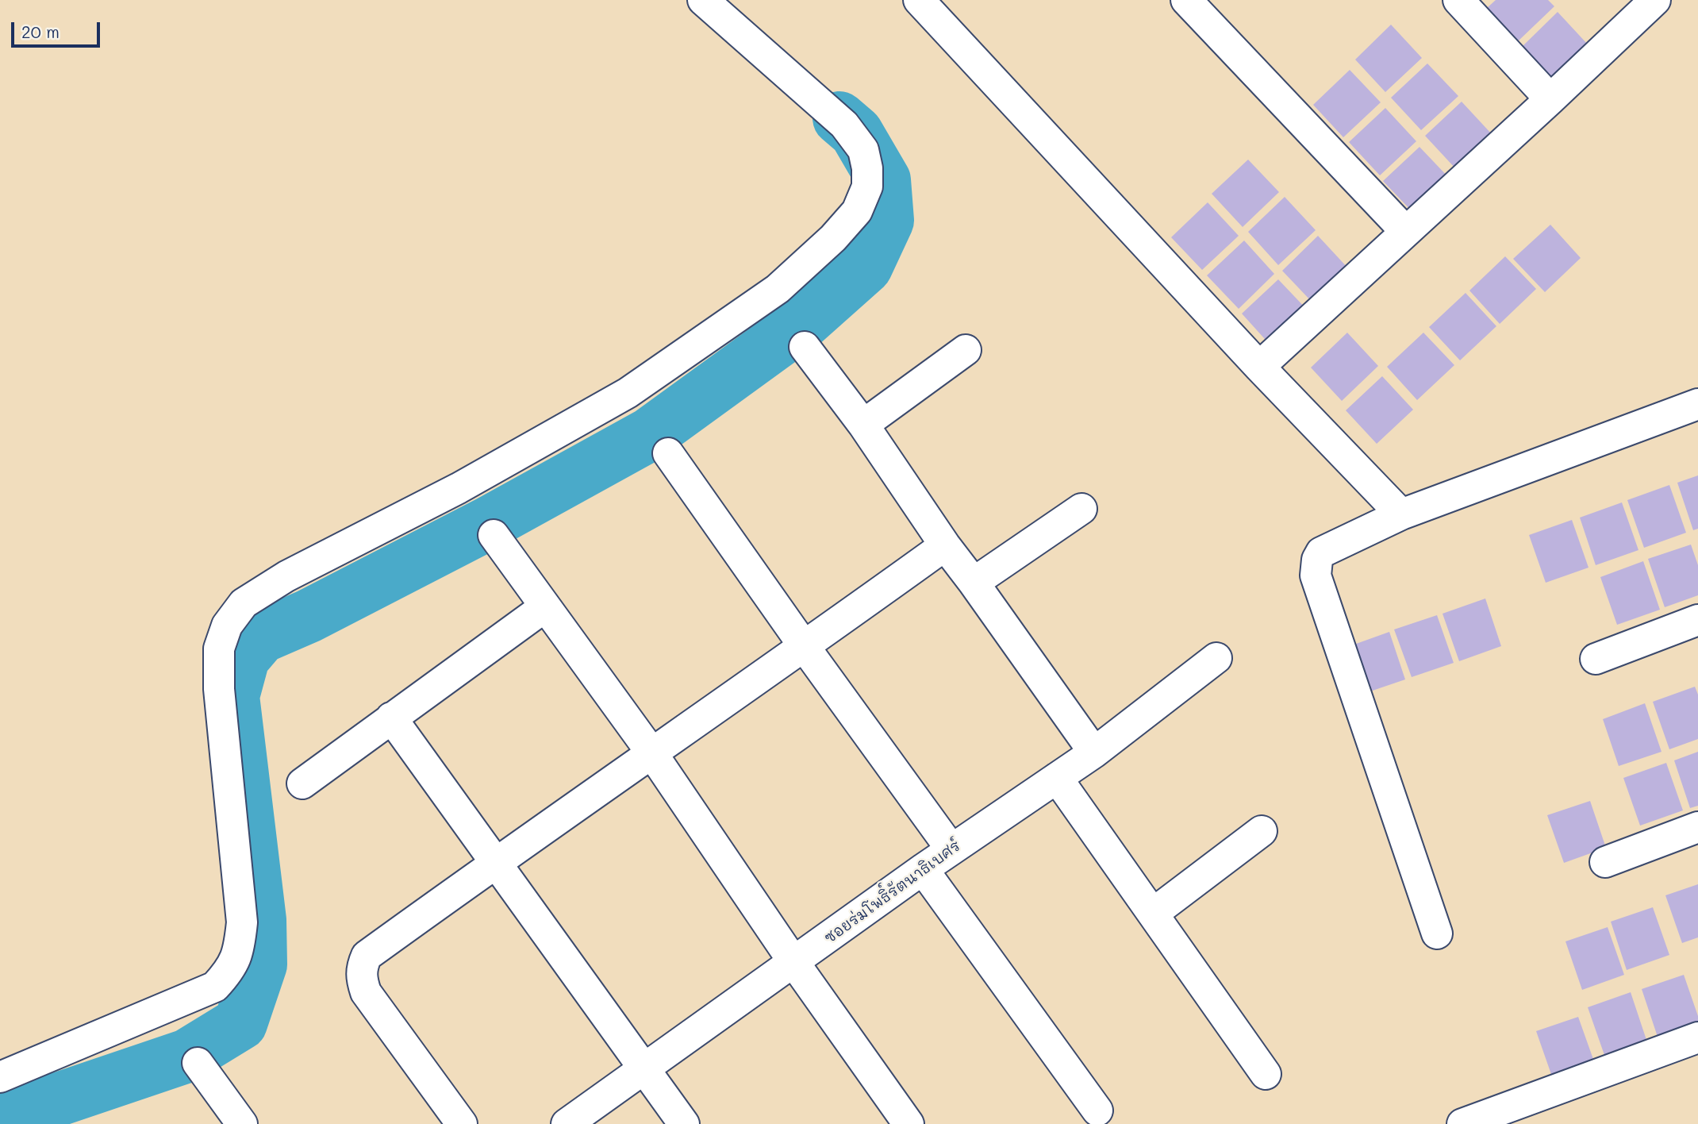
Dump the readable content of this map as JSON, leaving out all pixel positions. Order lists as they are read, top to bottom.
{
  "streets": {
    "street": ["ซอยร่มโพธิ์รัตนาธิเบศร์"]
  },
  "scale_bar": "20 m"
}
